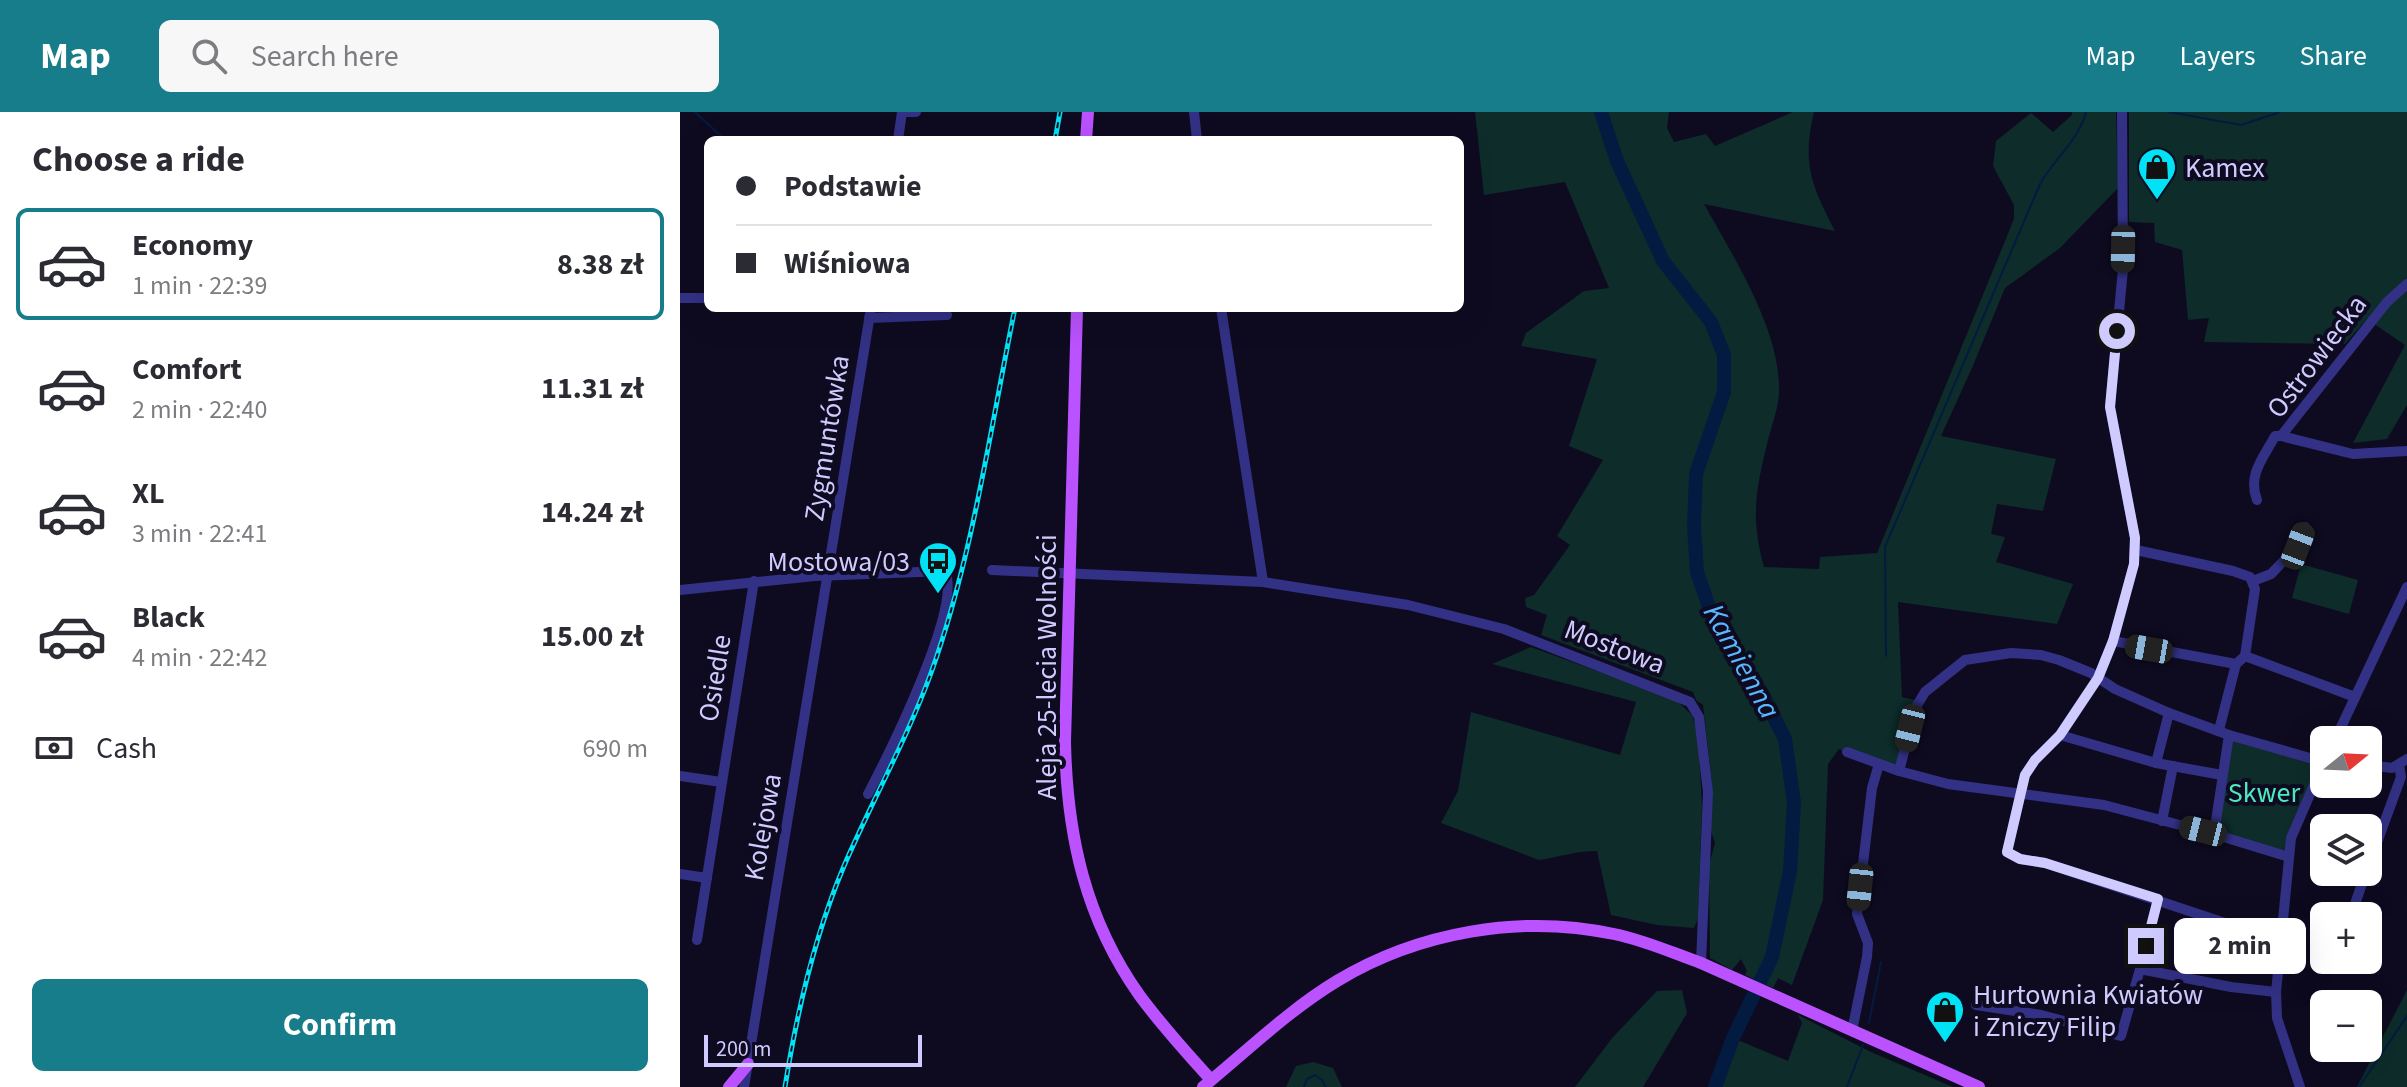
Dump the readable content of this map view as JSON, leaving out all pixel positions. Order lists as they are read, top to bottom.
{
  "streets": {
    "main road": ["Aleja 25-lecia Wolności"],
    "street": [
      "Ostrowiecka",
      "Zygmuntówka",
      "Mostowa",
      "Osiedle",
      "Kolejowa"
    ]
  },
  "crossings": [
    ["Zygmuntówka", "Kolejowa"],
    ["Mostowa", "Aleja 25-lecia Wolności"]
  ],
  "water": ["Kamienna"],
  "parks": ["Skwer"],
  "places": {
    "shop": ["Kamex", "Hurtownia Kwiatów i Zniczy Filip"],
    "bus stop": ["Mostowa/03"]
  },
  "scale_bar": "200 m",
  "north": "right",
  "page": {
    "header": "Map",
    "search": "Search here",
    "nav": ["Map", "Layers", "Share"],
    "heading": "Choose a ride",
    "banner": ["Podstawie", "Wiśniowa"],
    "list": [
      {
        "name": "Economy",
        "note": "1 min · 22:39",
        "value": "8.38 zł"
      },
      {
        "name": "Comfort",
        "note": "2 min · 22:40",
        "value": "11.31 zł"
      },
      {
        "name": "XL",
        "note": "3 min · 22:41",
        "value": "14.24 zł"
      },
      {
        "name": "Black",
        "note": "4 min · 22:42",
        "value": "15.00 zł"
      }
    ],
    "pay": ["Cash", "690 m"],
    "map_buttons": ["+", "−"],
    "bubble": "2 min",
    "buttons": "Confirm",
    "scale": "200 m"
  }
}
